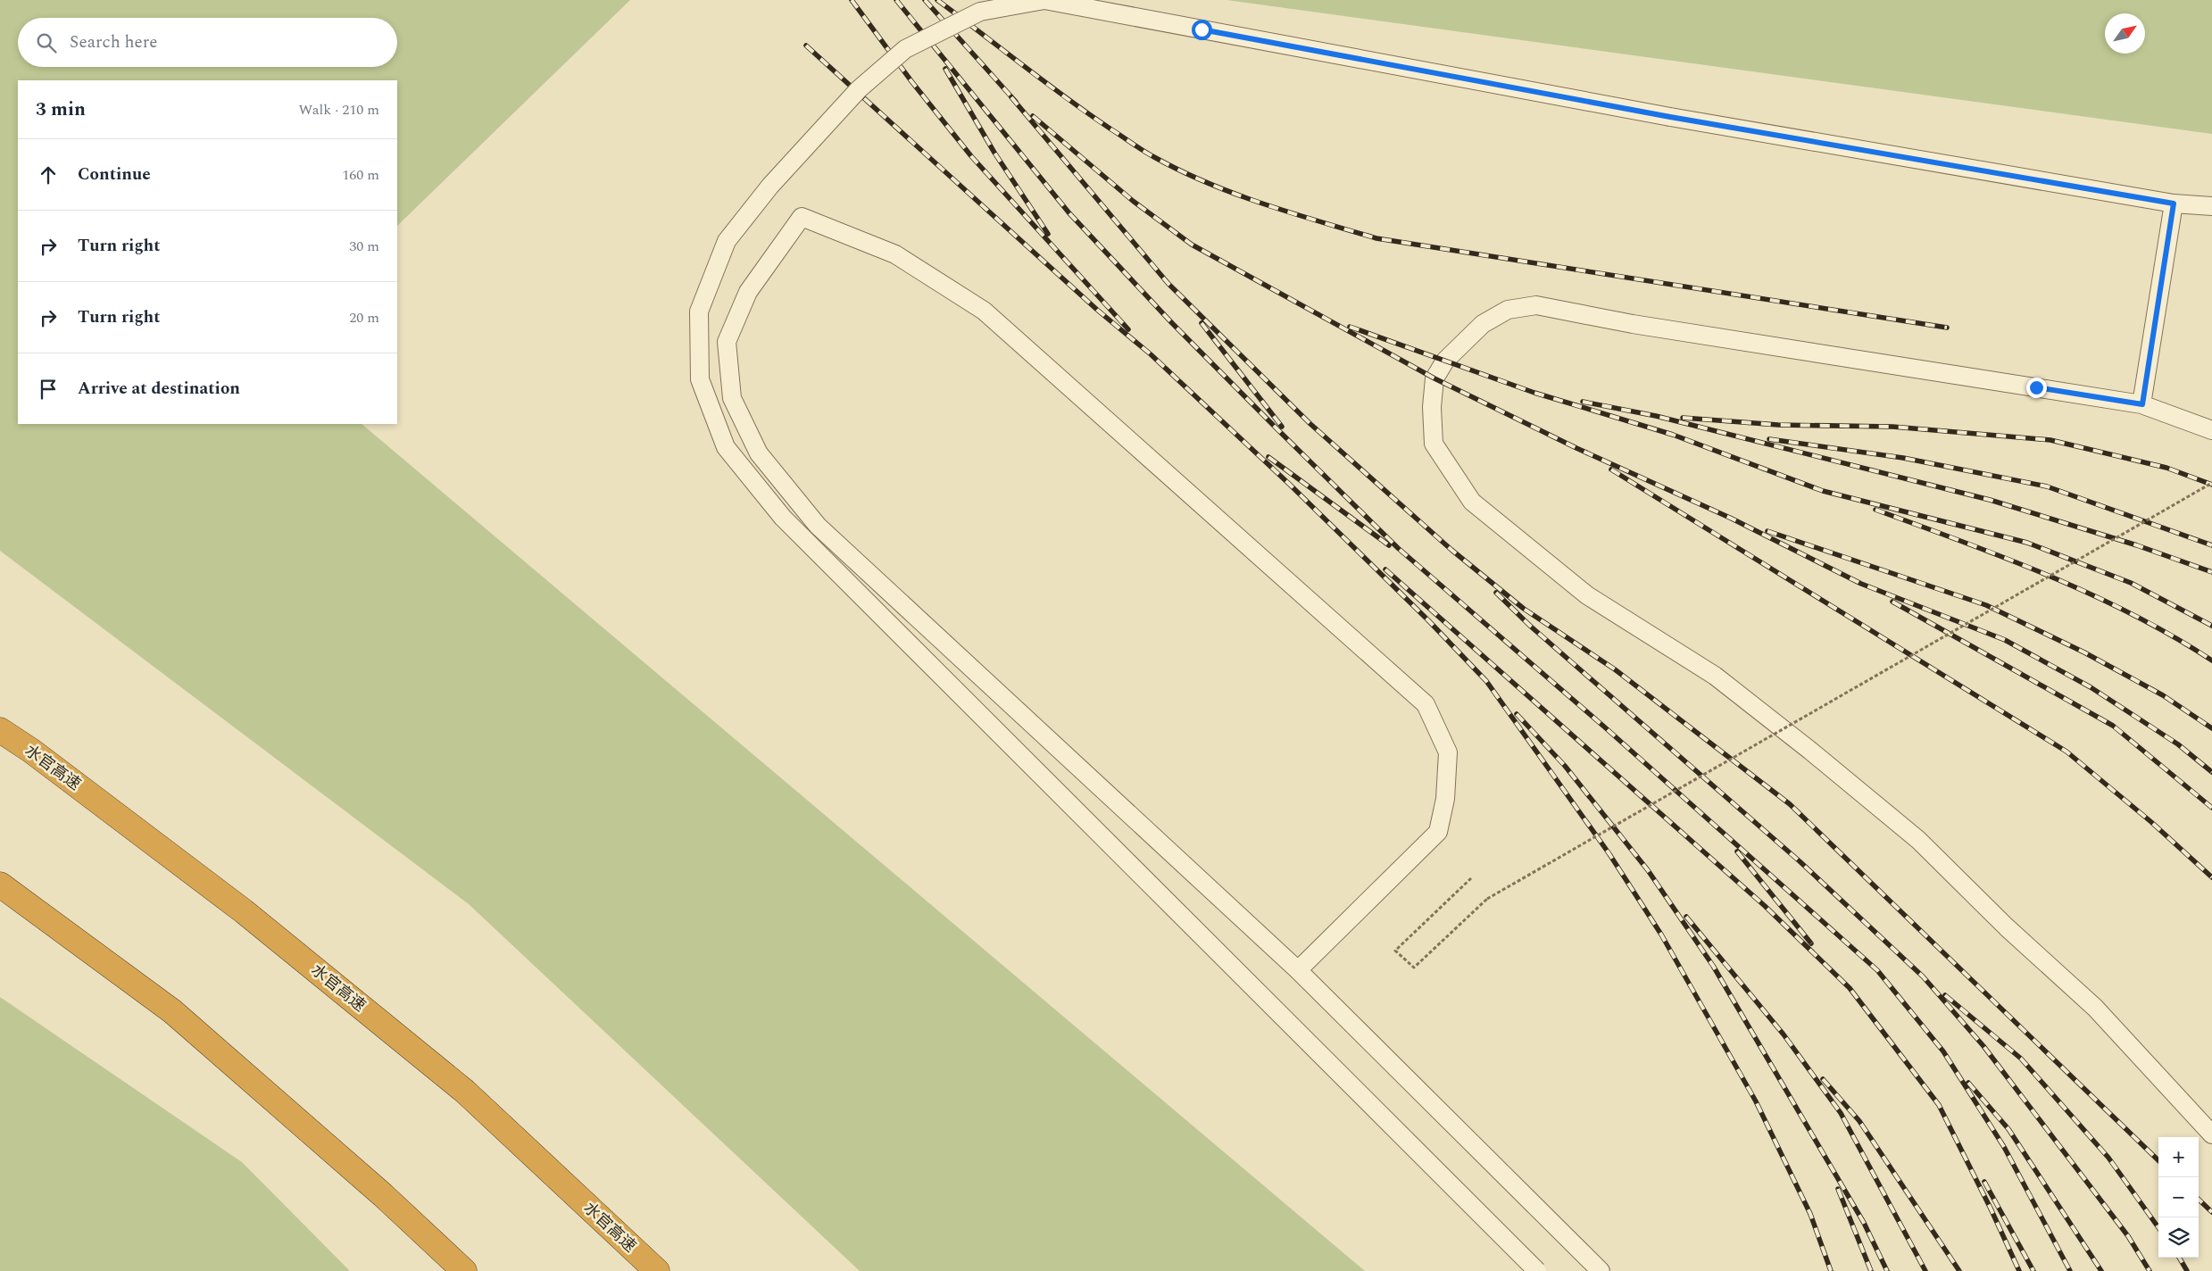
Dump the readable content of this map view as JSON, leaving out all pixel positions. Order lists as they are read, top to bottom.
{
  "streets": {
    "highway": ["水官高速"]
  },
  "north": "top right",
  "page": {
    "search": "Search here",
    "heading": ["3 min", "Walk · 210 m"],
    "list": [
      ["Continue", "160 m"],
      ["Turn right", "30 m"],
      ["Turn right", "20 m"],
      "Arrive at destination"
    ],
    "map_buttons": ["+", "−"]
  }
}
